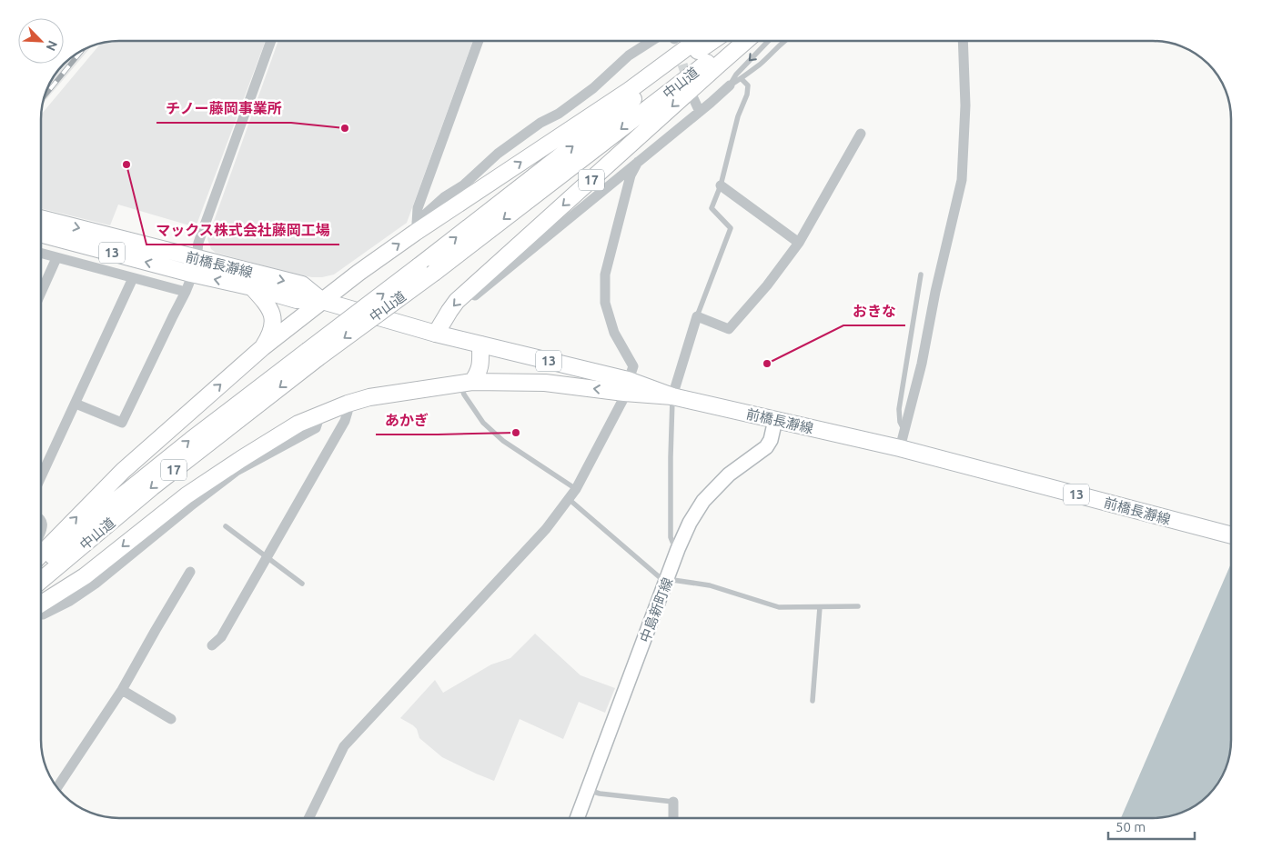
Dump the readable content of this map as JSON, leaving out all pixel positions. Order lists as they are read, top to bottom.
{
  "streets": {
    "main road": [
      "中山道",
      "17",
      "13",
      "前橋長瀞線",
      "中島新町線"
    ]
  },
  "crossings": [
    ["17", "前橋長瀞線"],
    ["前橋長瀞線", "中島新町線"]
  ],
  "places": [
    "チノー藤岡事業所",
    "マックス株式会社藤岡工場",
    "おきな",
    "あかぎ"
  ],
  "scale_bar": "50 m",
  "north": "bottom right"
}
